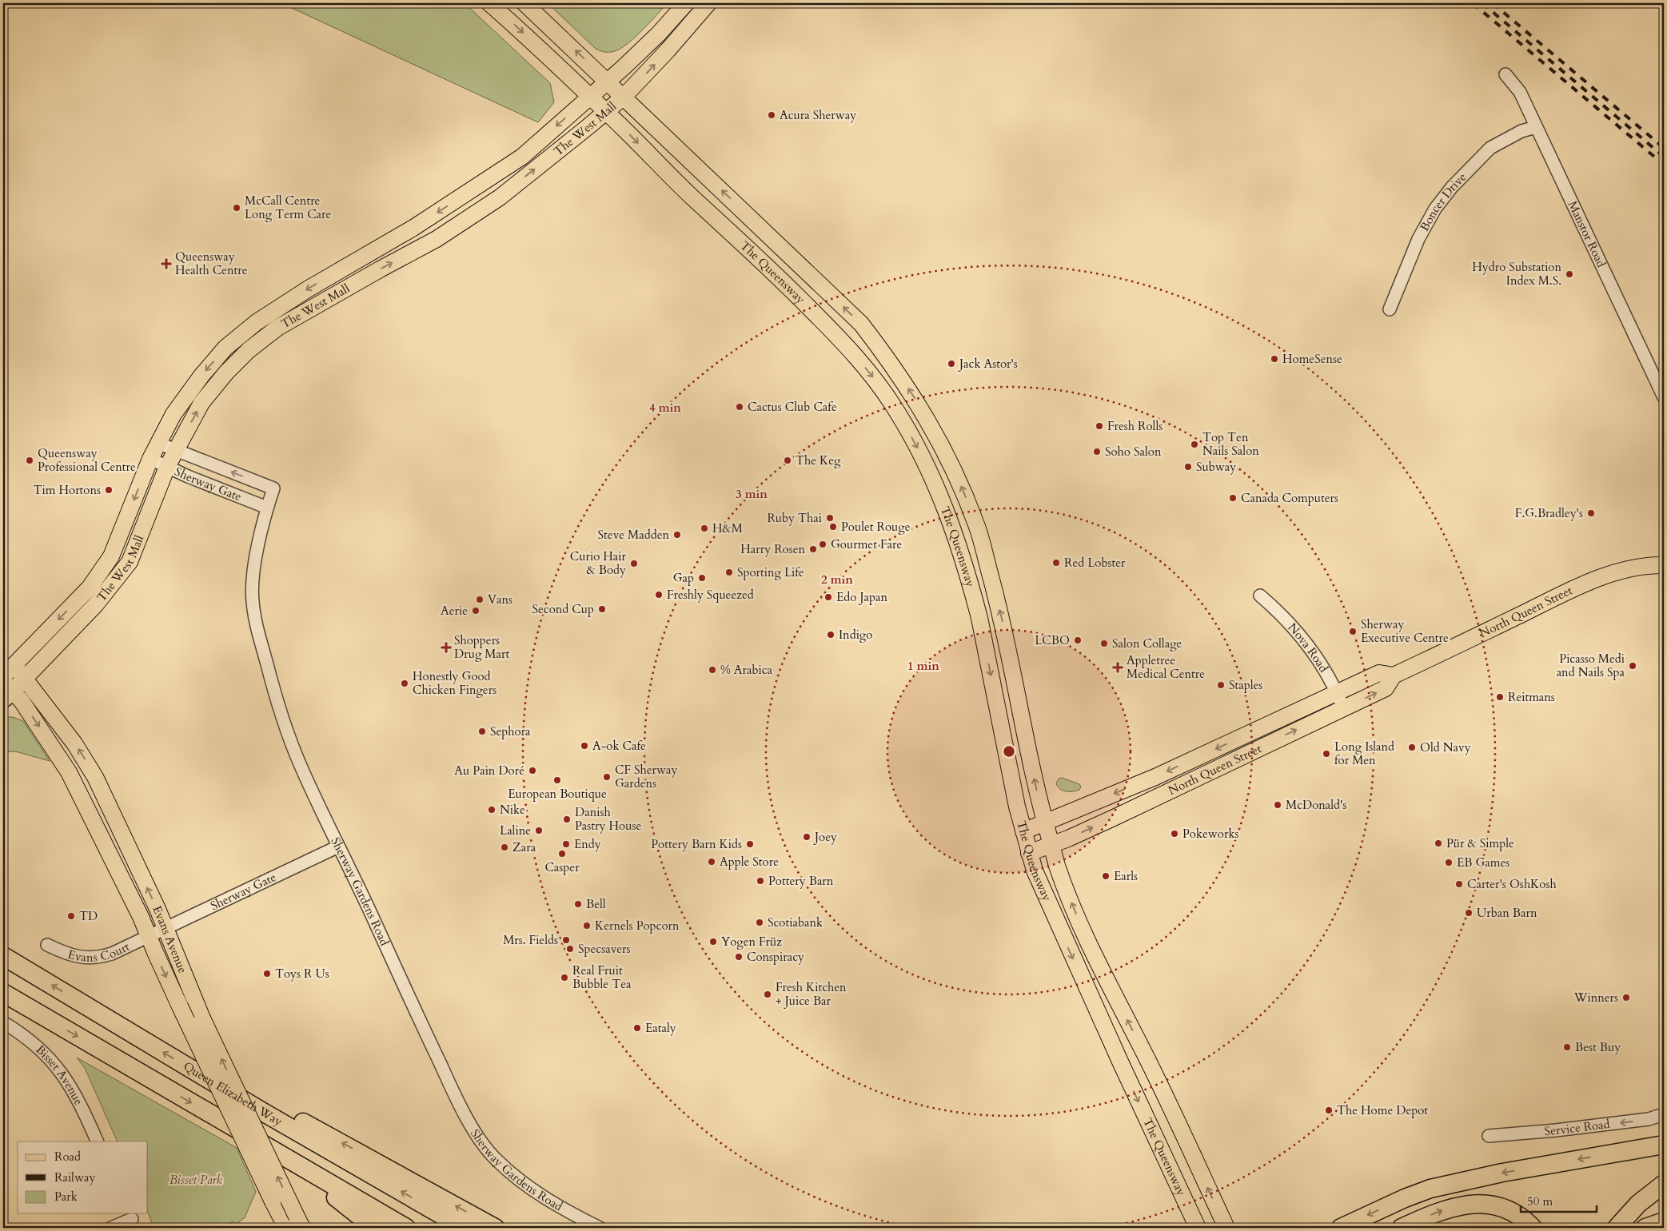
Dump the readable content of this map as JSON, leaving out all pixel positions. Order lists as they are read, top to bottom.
{
  "streets": {
    "highway": ["Queen Elizabeth Way"],
    "main road": [
      "The West Mall",
      "The Queensway",
      "North Queen Street",
      "Evans Avenue"
    ],
    "street": [
      "Boncer Drive",
      "Manstor Road",
      "Sherway Gate",
      "Nova Road",
      "Sherway Gardens Road",
      "Evans Court",
      "Bisset Avenue",
      "Service Road"
    ]
  },
  "crossings": [
    ["The West Mall", "The Queensway"],
    ["The West Mall", "Sherway Gate"],
    ["The West Mall", "Evans Avenue"],
    ["Boncer Drive", "Manstor Road"],
    ["The Queensway", "North Queen Street"],
    ["Sherway Gate", "Sherway Gardens Road"],
    ["Sherway Gate", "Evans Avenue"],
    ["Sherway Gate", "Evans Court"],
    ["North Queen Street", "Nova Road"],
    ["Evans Avenue", "Evans Court"]
  ],
  "one_way": ["Service Road"],
  "parks": ["Bisset Park"],
  "places": {
    "other": [
      "Acura Sherway",
      "McCall Centre Long Term Care",
      "Hydro Substation Index M.S.",
      "HomeSense",
      "Jack Astor's",
      "Cactus Club Cafe",
      "Fresh Rolls",
      "Top Ten Nails Salon",
      "Soho Salon",
      "Queensway Professional Centre",
      "The Keg",
      "Subway",
      "Tim Hortons",
      "Canada Computers",
      "F.G.Bradley's",
      "Ruby Thai",
      "Poulet Rouge",
      "H&M",
      "Steve Madden",
      "Gourmet Fare",
      "Harry Rosen",
      "Red Lobster",
      "Curio Hair & Body",
      "Sporting Life",
      "Gap",
      "Freshly Squeezed",
      "Edo Japan",
      "Vans",
      "Second Cup",
      "Aerie",
      "Sherway Executive Centre",
      "Indigo",
      "LCBO",
      "Salon Collage",
      "Picasso Medi and Nails Spa",
      "% Arabica",
      "Honestly Good Chicken Fingers",
      "Staples",
      "Reitmans",
      "Sephora",
      "A-ok Cafe",
      "Old Navy",
      "Long Island for Men",
      "Au Pain Doré",
      "CF Sherway Gardens",
      "European Boutique",
      "McDonald's",
      "Nike",
      "Danish Pastry House",
      "Laline",
      "Pokeworks",
      "Joey",
      "Pür & Simple",
      "Endy",
      "Pottery Barn Kids",
      "Zara",
      "Casper",
      "Apple Store",
      "EB Games",
      "Earls",
      "Pottery Barn",
      "Carter's OshKosh",
      "Bell",
      "Urban Barn",
      "TD",
      "Scotiabank",
      "Kernels Popcorn",
      "Mrs. Fields",
      "Yogen Früz",
      "Specsavers",
      "Conspiracy",
      "Toys R Us",
      "Real Fruit Bubble Tea",
      "Fresh Kitchen + Juice Bar",
      "Winners",
      "Eataly",
      "Best Buy",
      "The Home Depot"
    ],
    "health": ["Queensway Health Centre", "Shoppers Drug Mart", "Appletree Medical Centre"]
  },
  "legend": ["Road", "Railway", "Park"],
  "scale_bar": "50 m",
  "rings": [
    "4 min",
    "3 min",
    "2 min",
    "1 min"
  ]
}
